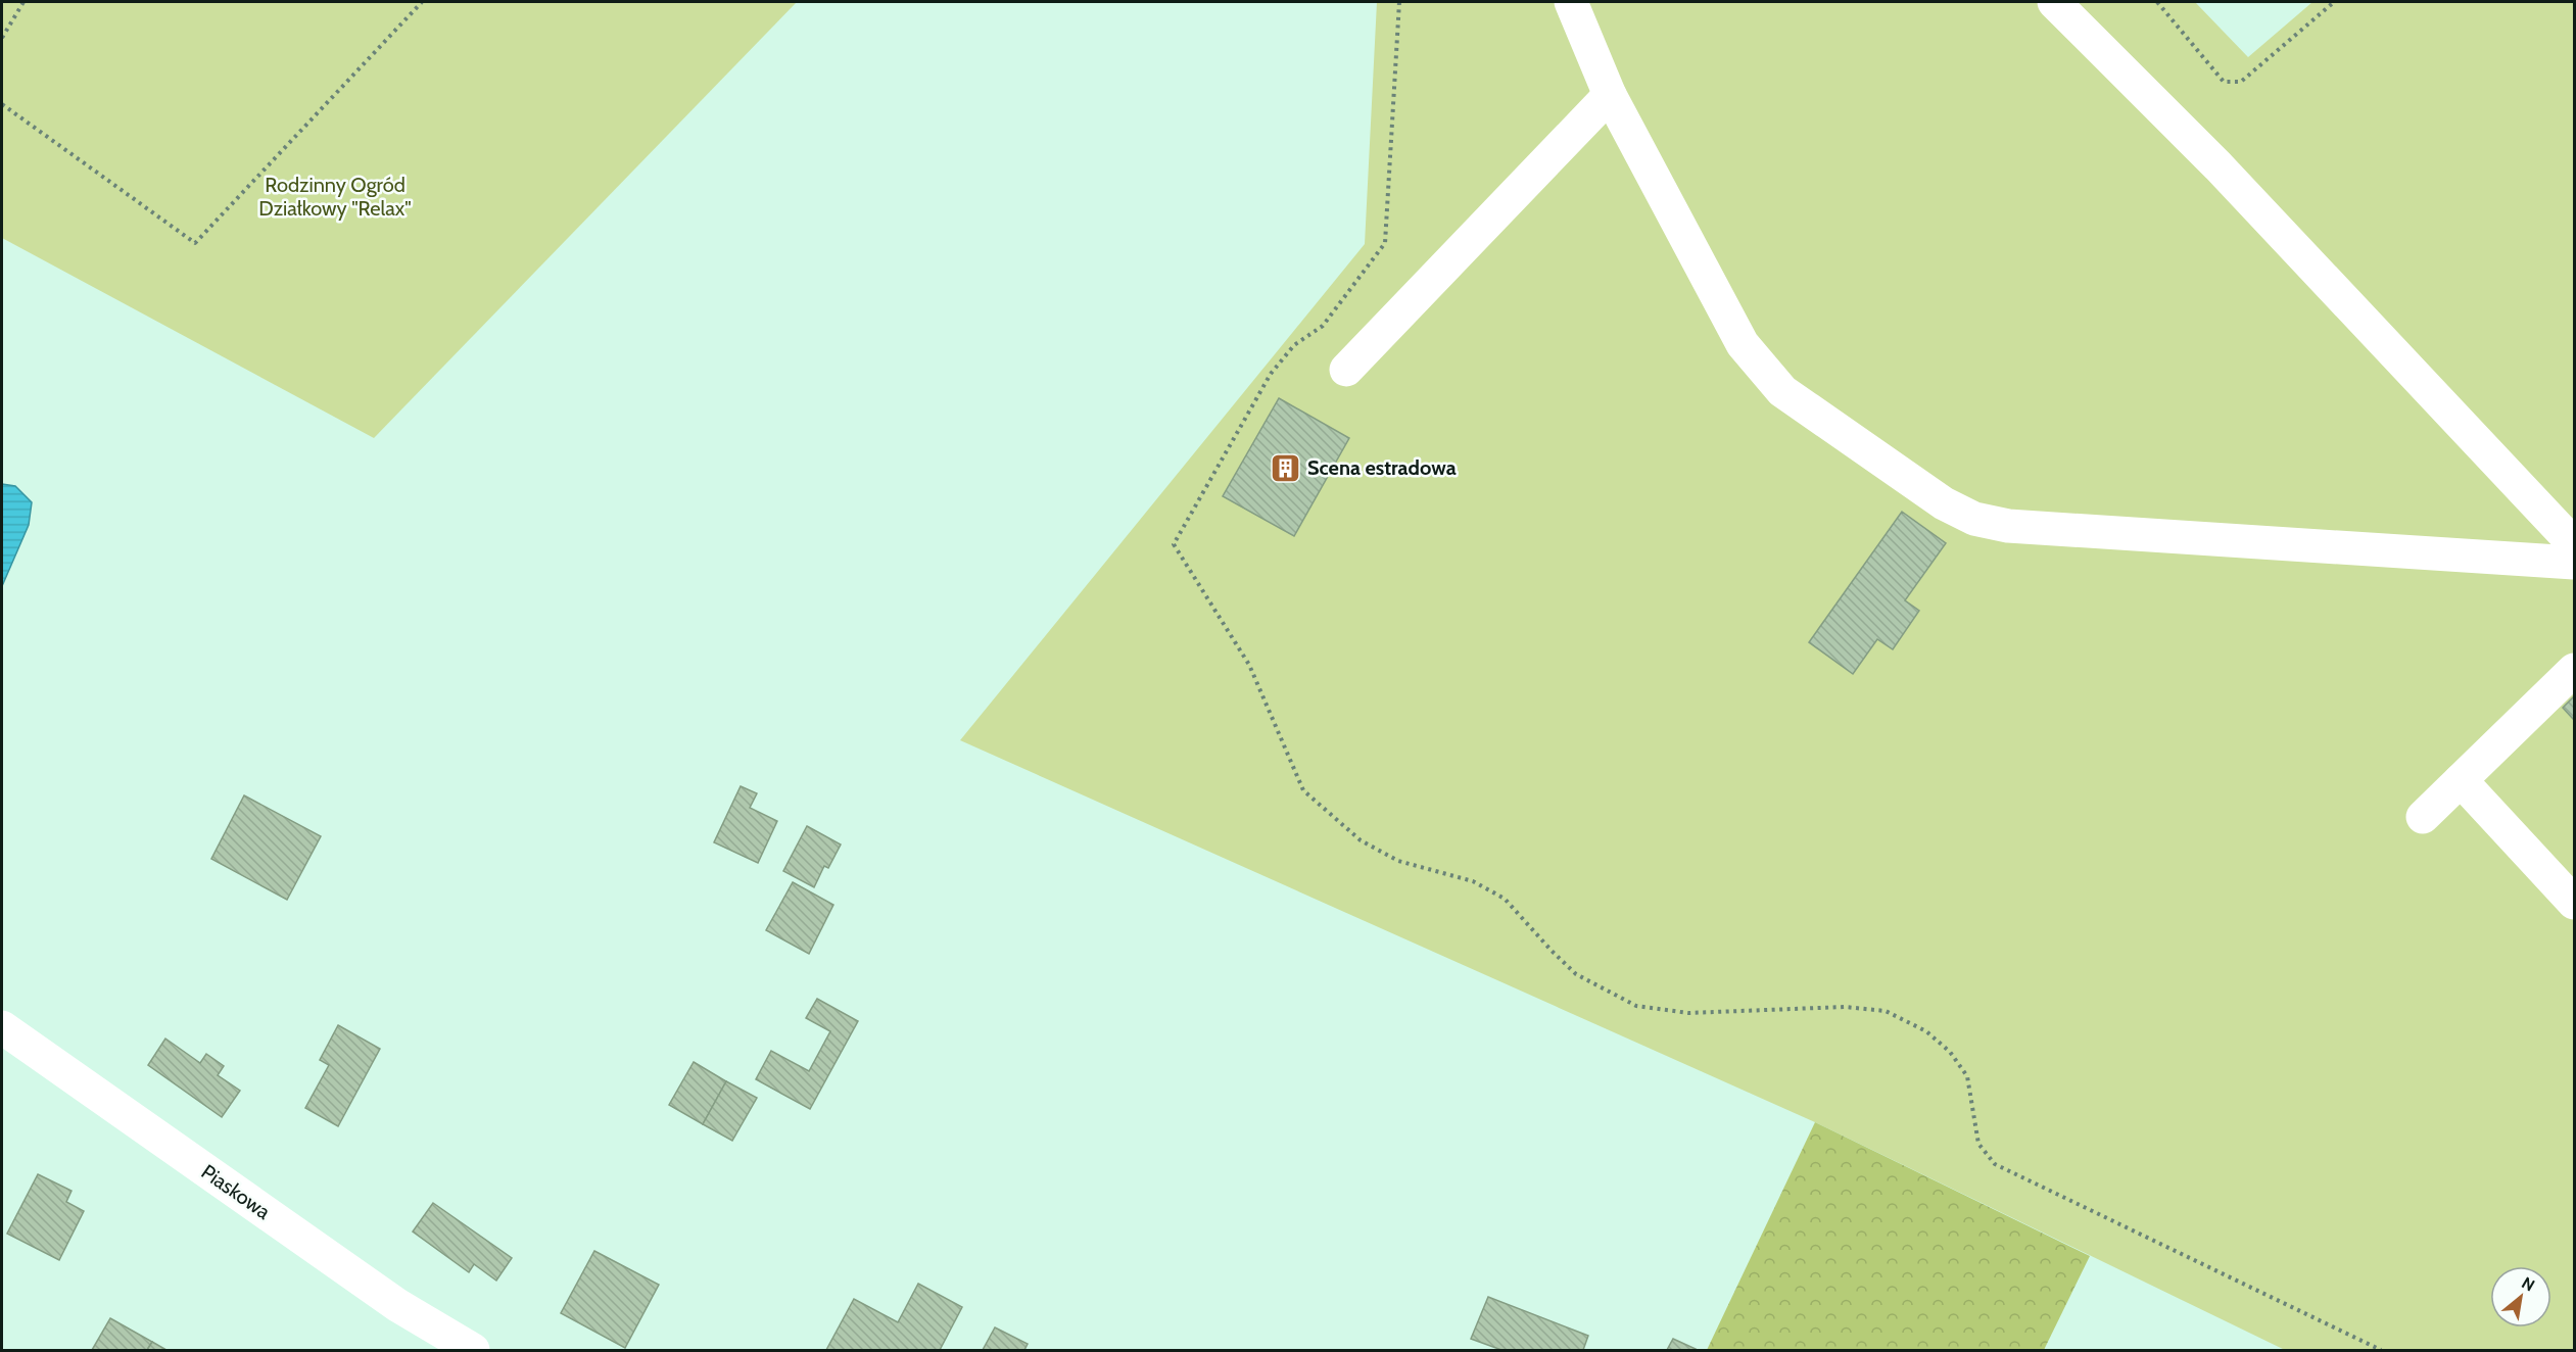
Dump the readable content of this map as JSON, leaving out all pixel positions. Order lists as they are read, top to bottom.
{
  "streets": {
    "street": ["Piaskowa"]
  },
  "parks": ["Rodzinny Ogród Działkowy \"Relax\""],
  "places": {
    "building": ["Scena estradowa"]
  },
  "north": "top right"
}
